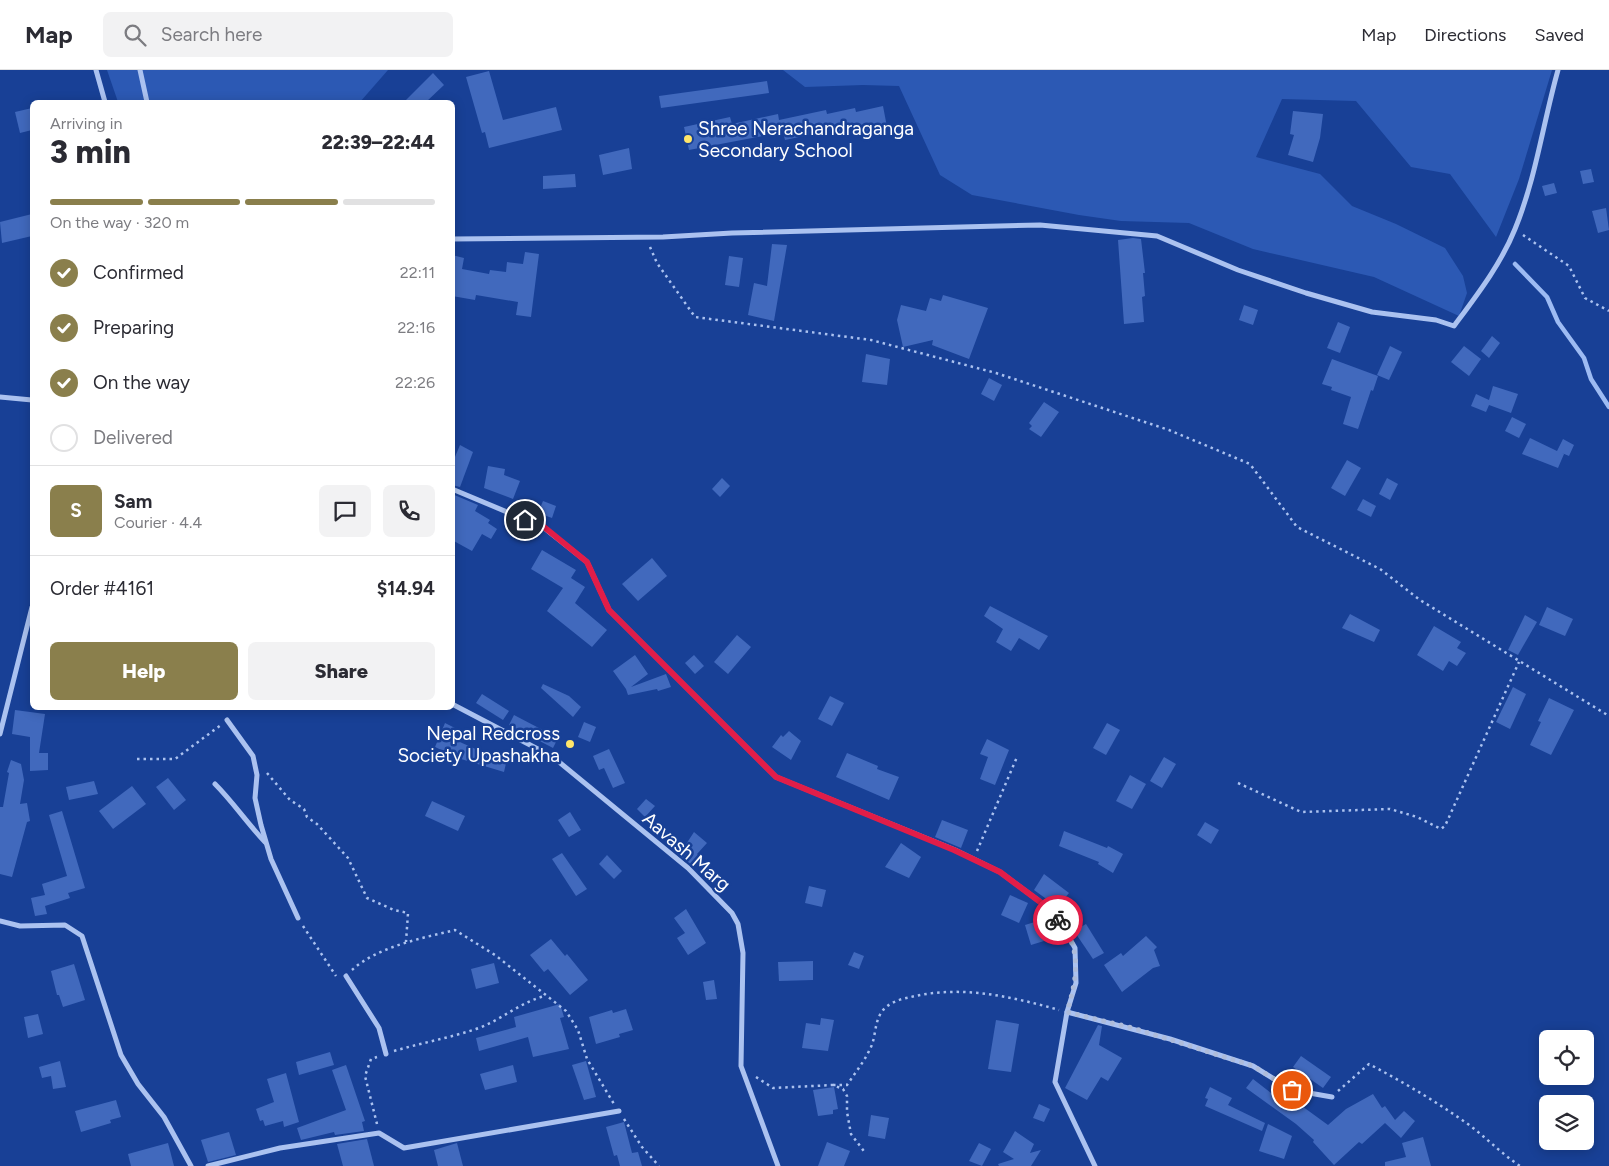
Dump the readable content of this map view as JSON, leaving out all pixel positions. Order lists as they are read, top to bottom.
{
  "streets": {
    "street": ["Aavash Marg"]
  },
  "places": ["Shree Nerachandraganga Secondary School", "Nepal Redcross Society Upashakha"],
  "page": {
    "header": "Map",
    "search": "Search here",
    "nav": ["Map", "Directions", "Saved"],
    "heading": ["3 min", "Arriving in", "22:39–22:44"],
    "panel": [
      "Sam",
      "Courier · 4.4",
      "Order #4161",
      "$14.94"
    ],
    "bar": "On the way · 320 m",
    "list": [
      ["Confirmed", "22:11"],
      ["Preparing", "22:16"],
      ["On the way", "22:26"],
      "Delivered"
    ],
    "round": "S",
    "buttons": ["Help", "Share"]
  }
}
